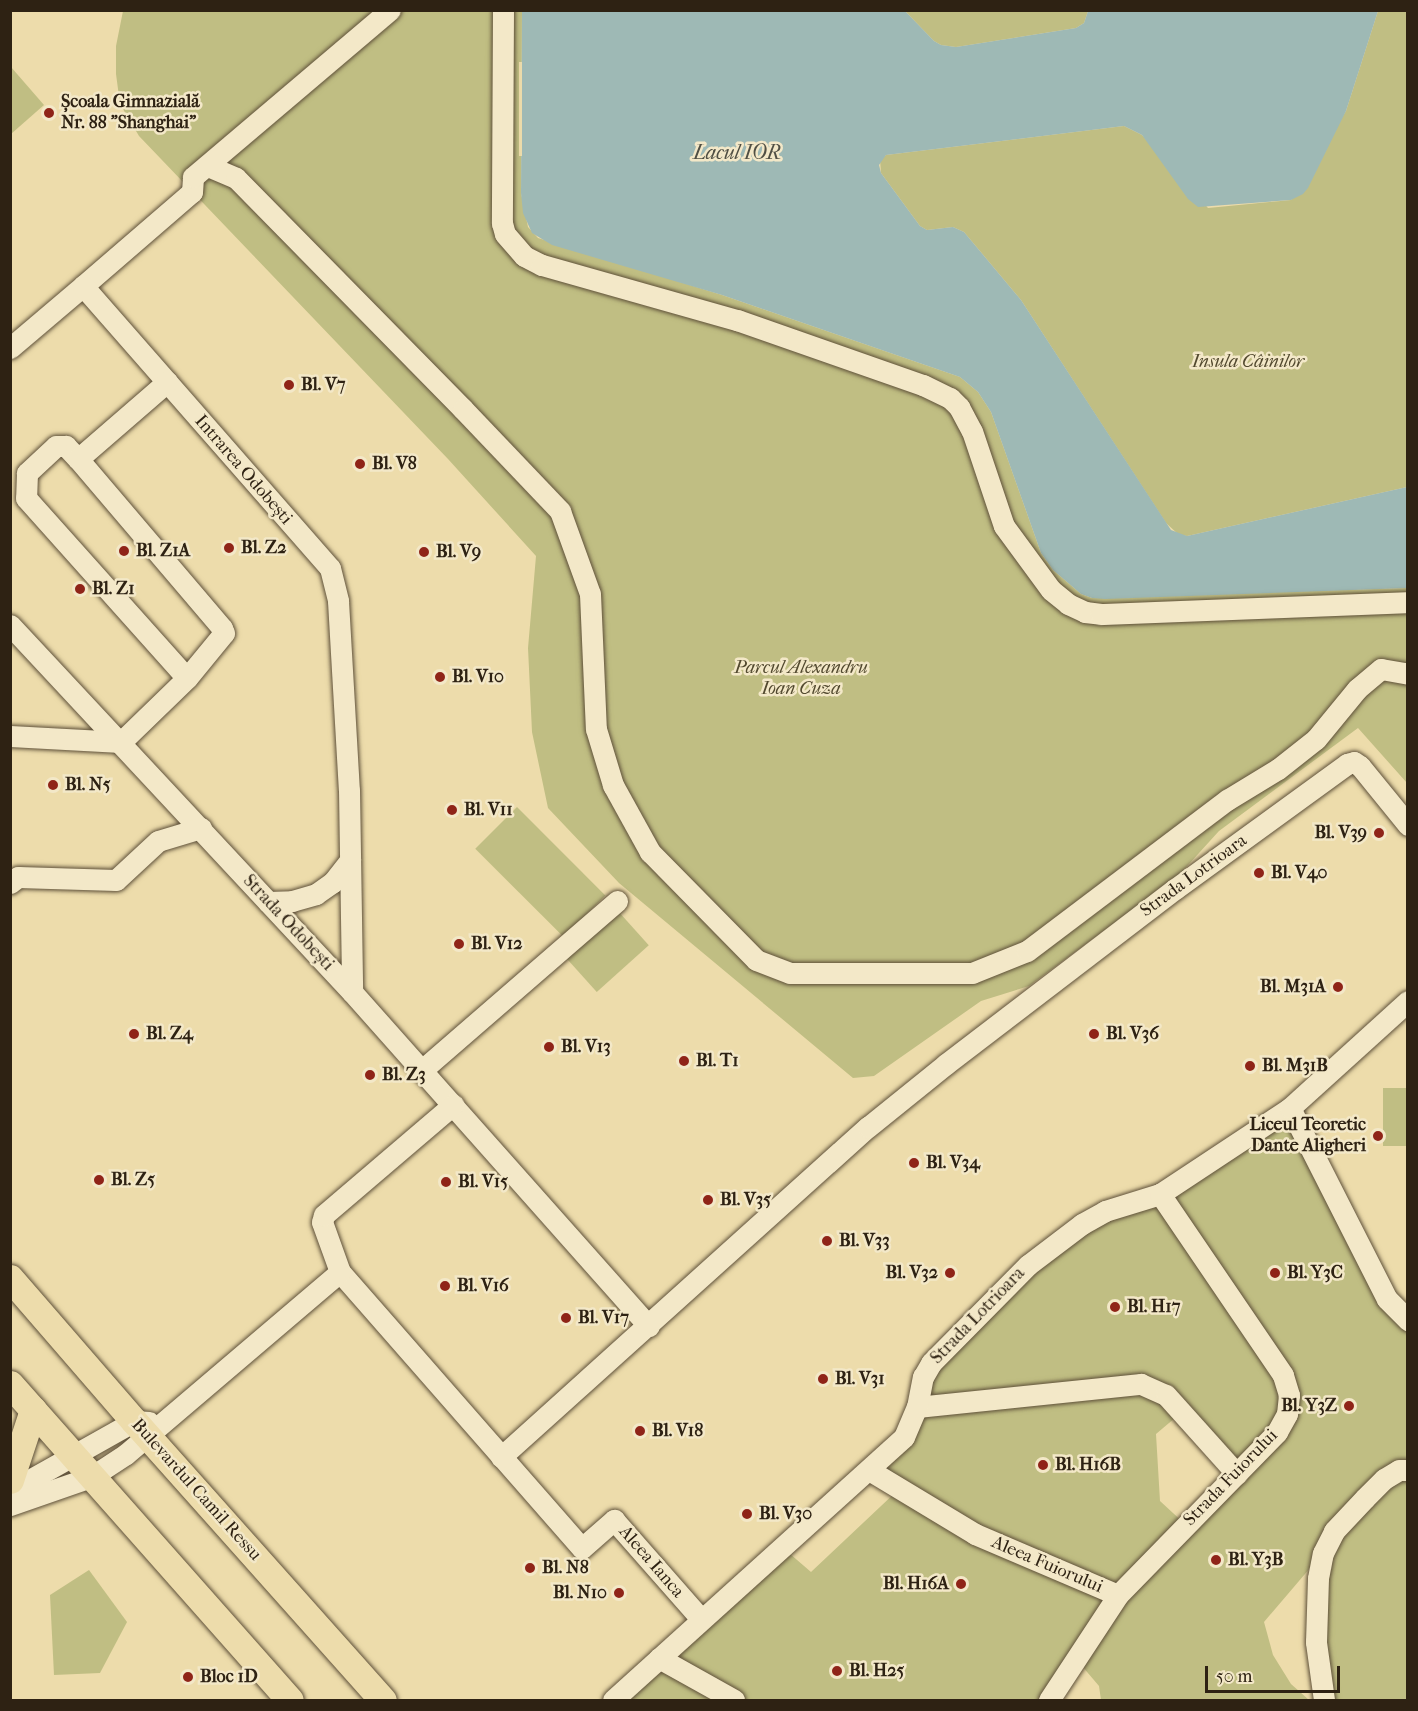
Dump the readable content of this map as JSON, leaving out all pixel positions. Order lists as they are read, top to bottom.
{
  "streets": {
    "main road": ["Bulevardul Camil Ressu"],
    "street": [
      "Intrarea Odobești",
      "Strada Lotrioara",
      "Strada Odobești",
      "Strada Fuiorului",
      "Aleea Ianca",
      "Aleea Fuiorului"
    ]
  },
  "crossings": [
    ["Intrarea Odobești", "Strada Odobești"],
    ["Strada Lotrioara", "Strada Odobești"],
    ["Strada Lotrioara", "Strada Fuiorului"],
    ["Strada Lotrioara", "Aleea Ianca"],
    ["Strada Lotrioara", "Aleea Fuiorului"],
    ["Strada Fuiorului", "Aleea Fuiorului"]
  ],
  "water": ["Lacul IOR"],
  "parks": ["Insula Câinilor", "Parcul Alexandru Ioan Cuza"],
  "places": [
    "Școala Gimnazială Nr. 88 \"Shanghai\"",
    "Bl. V7",
    "Bl. V8",
    "Bl. Z2",
    "Bl. Z1A",
    "Bl. V9",
    "Bl. Z1",
    "Bl. V10",
    "Bl. N5",
    "Bl. V11",
    "Bl. V39",
    "Bl. V40",
    "Bl. V12",
    "Bl. M31A",
    "Bl. Z4",
    "Bl. V36",
    "Bl. V13",
    "Bl. T1",
    "Bl. M31B",
    "Bl. Z3",
    "Liceul Teoretic Dante Aligheri",
    "Bl. V34",
    "Bl. Z5",
    "Bl. V15",
    "Bl. V35",
    "Bl. V33",
    "Bl. V32",
    "Bl. Y3C",
    "Bl. V16",
    "Bl. H17",
    "Bl. V17",
    "Bl. V31",
    "Bl. Y3Z",
    "Bl. V18",
    "Bl. H16B",
    "Bl. V30",
    "Bl. Y3B",
    "Bl. N8",
    "Bl. H16A",
    "Bl. N10",
    "Bl. H25",
    "Bloc 1D"
  ],
  "scale_bar": "50 m"
}
